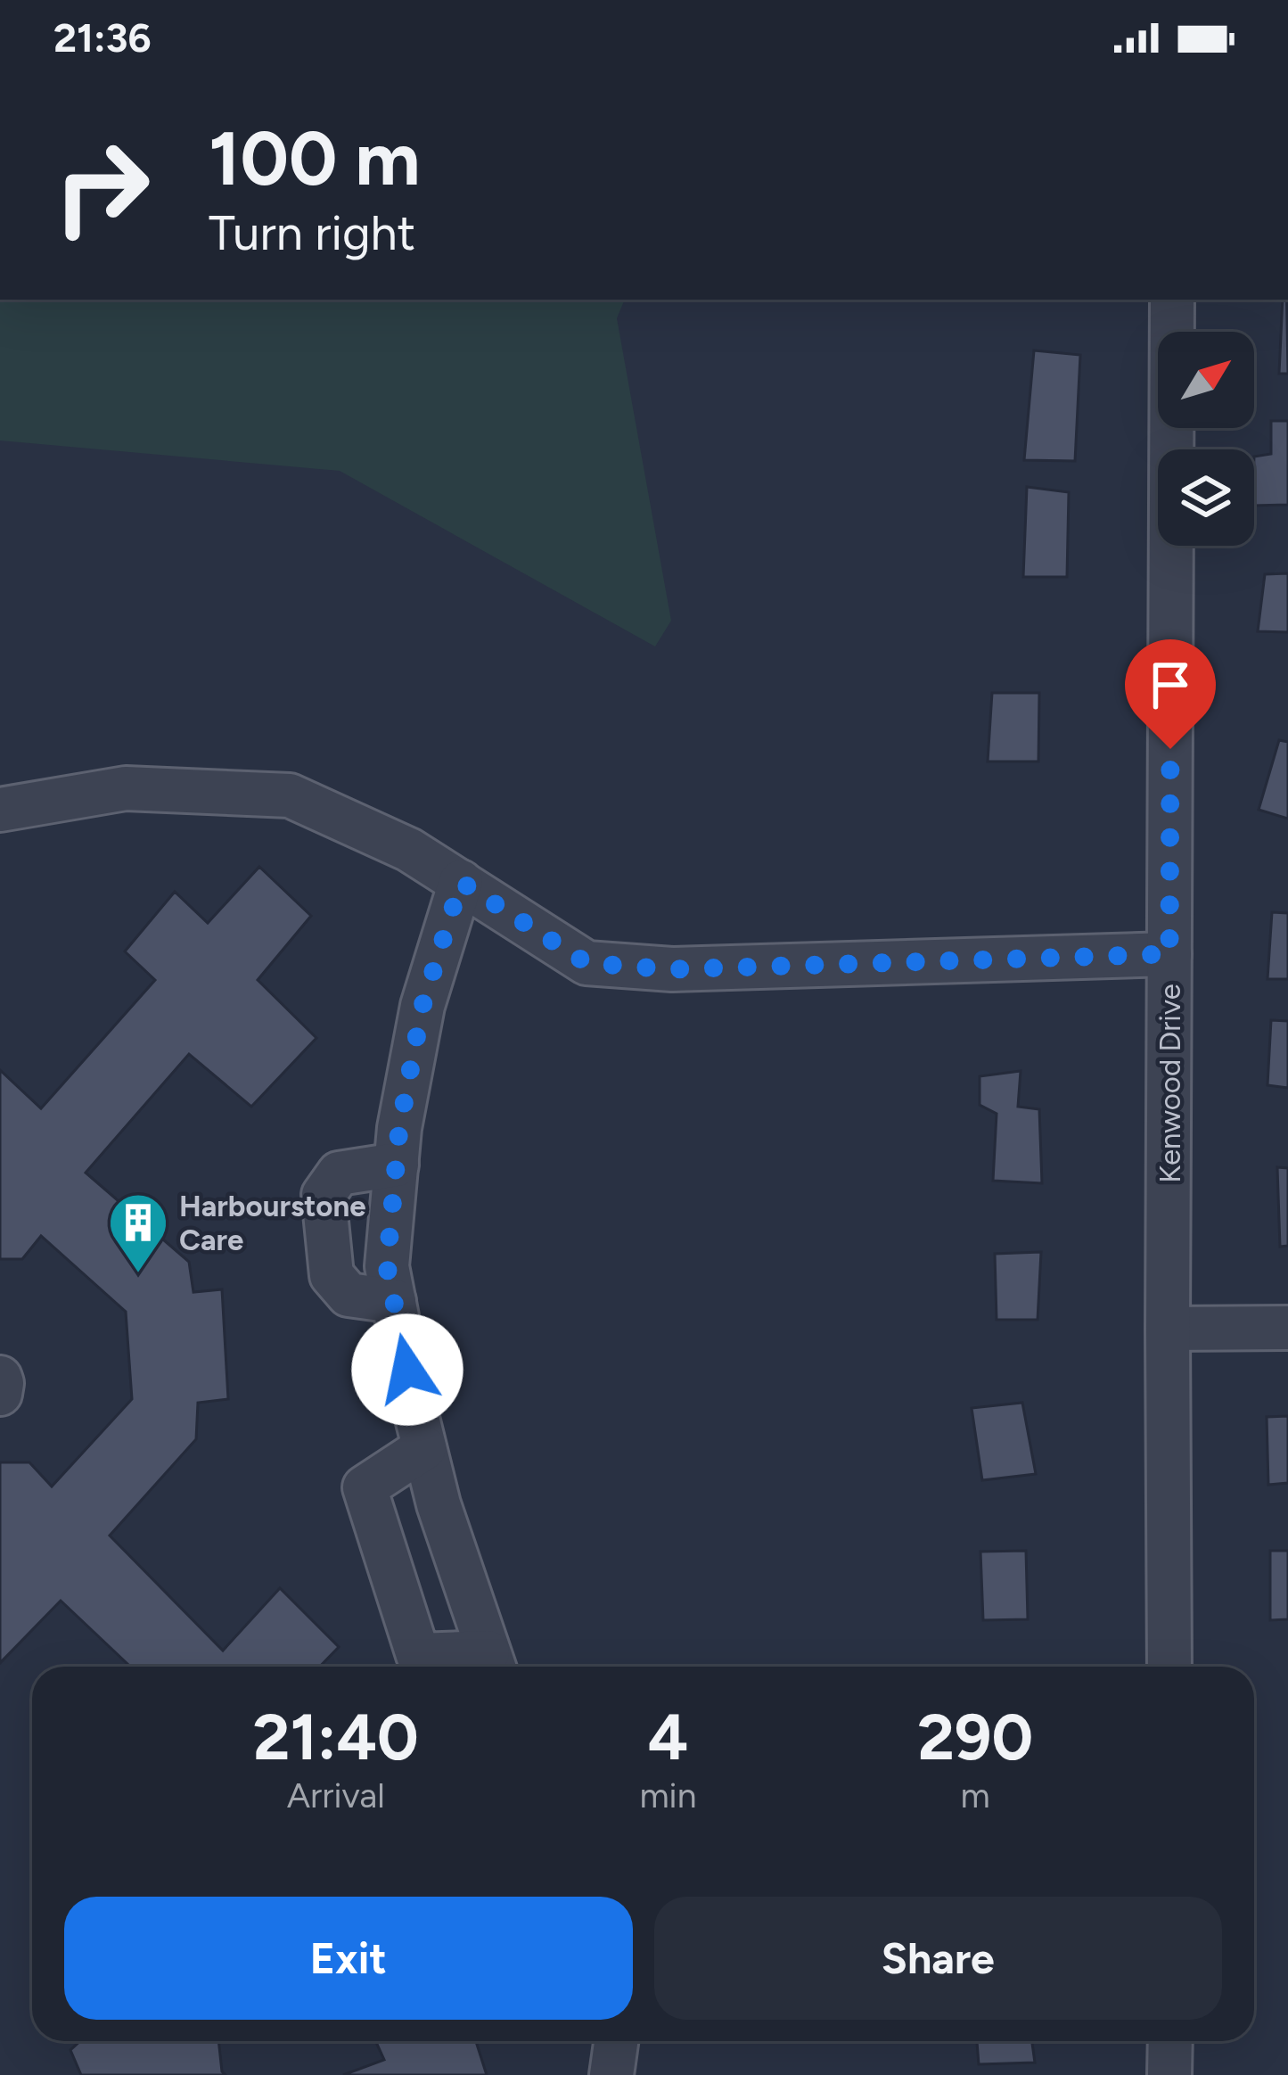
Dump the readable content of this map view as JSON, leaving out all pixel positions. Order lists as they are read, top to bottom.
{
  "streets": {
    "street": ["Kenwood Drive"]
  },
  "places": {
    "building": ["Harbourstone Care"]
  },
  "north": "top right",
  "page": {
    "status": "21:36",
    "turn": ["100 m", "Turn right"],
    "eta": [
      "21:40",
      "Arrival",
      "4",
      "min",
      "290",
      "m"
    ],
    "buttons": ["Exit", "Share"]
  }
}
